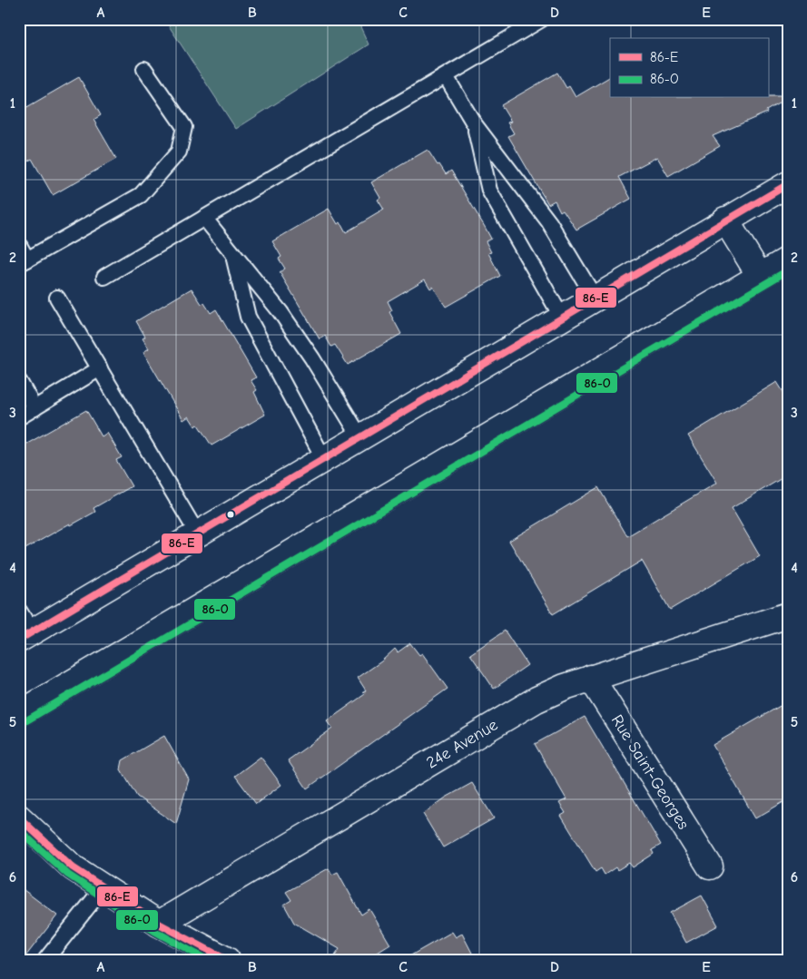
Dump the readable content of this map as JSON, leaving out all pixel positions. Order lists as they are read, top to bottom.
{
  "streets": {
    "street": ["24e Avenue", "Rue Saint-Georges"]
  },
  "crossings": [
    ["24e Avenue", "Rue Saint-Georges"]
  ],
  "lines": ["transit line 86-E", "transit line 86-O"],
  "legend": ["86-E", "86-O"],
  "grid": {
    "columns": [
      "A",
      "B",
      "C",
      "D",
      "E"
    ],
    "rows": [
      "1",
      "2",
      "3",
      "4",
      "5",
      "6"
    ]
  }
}
